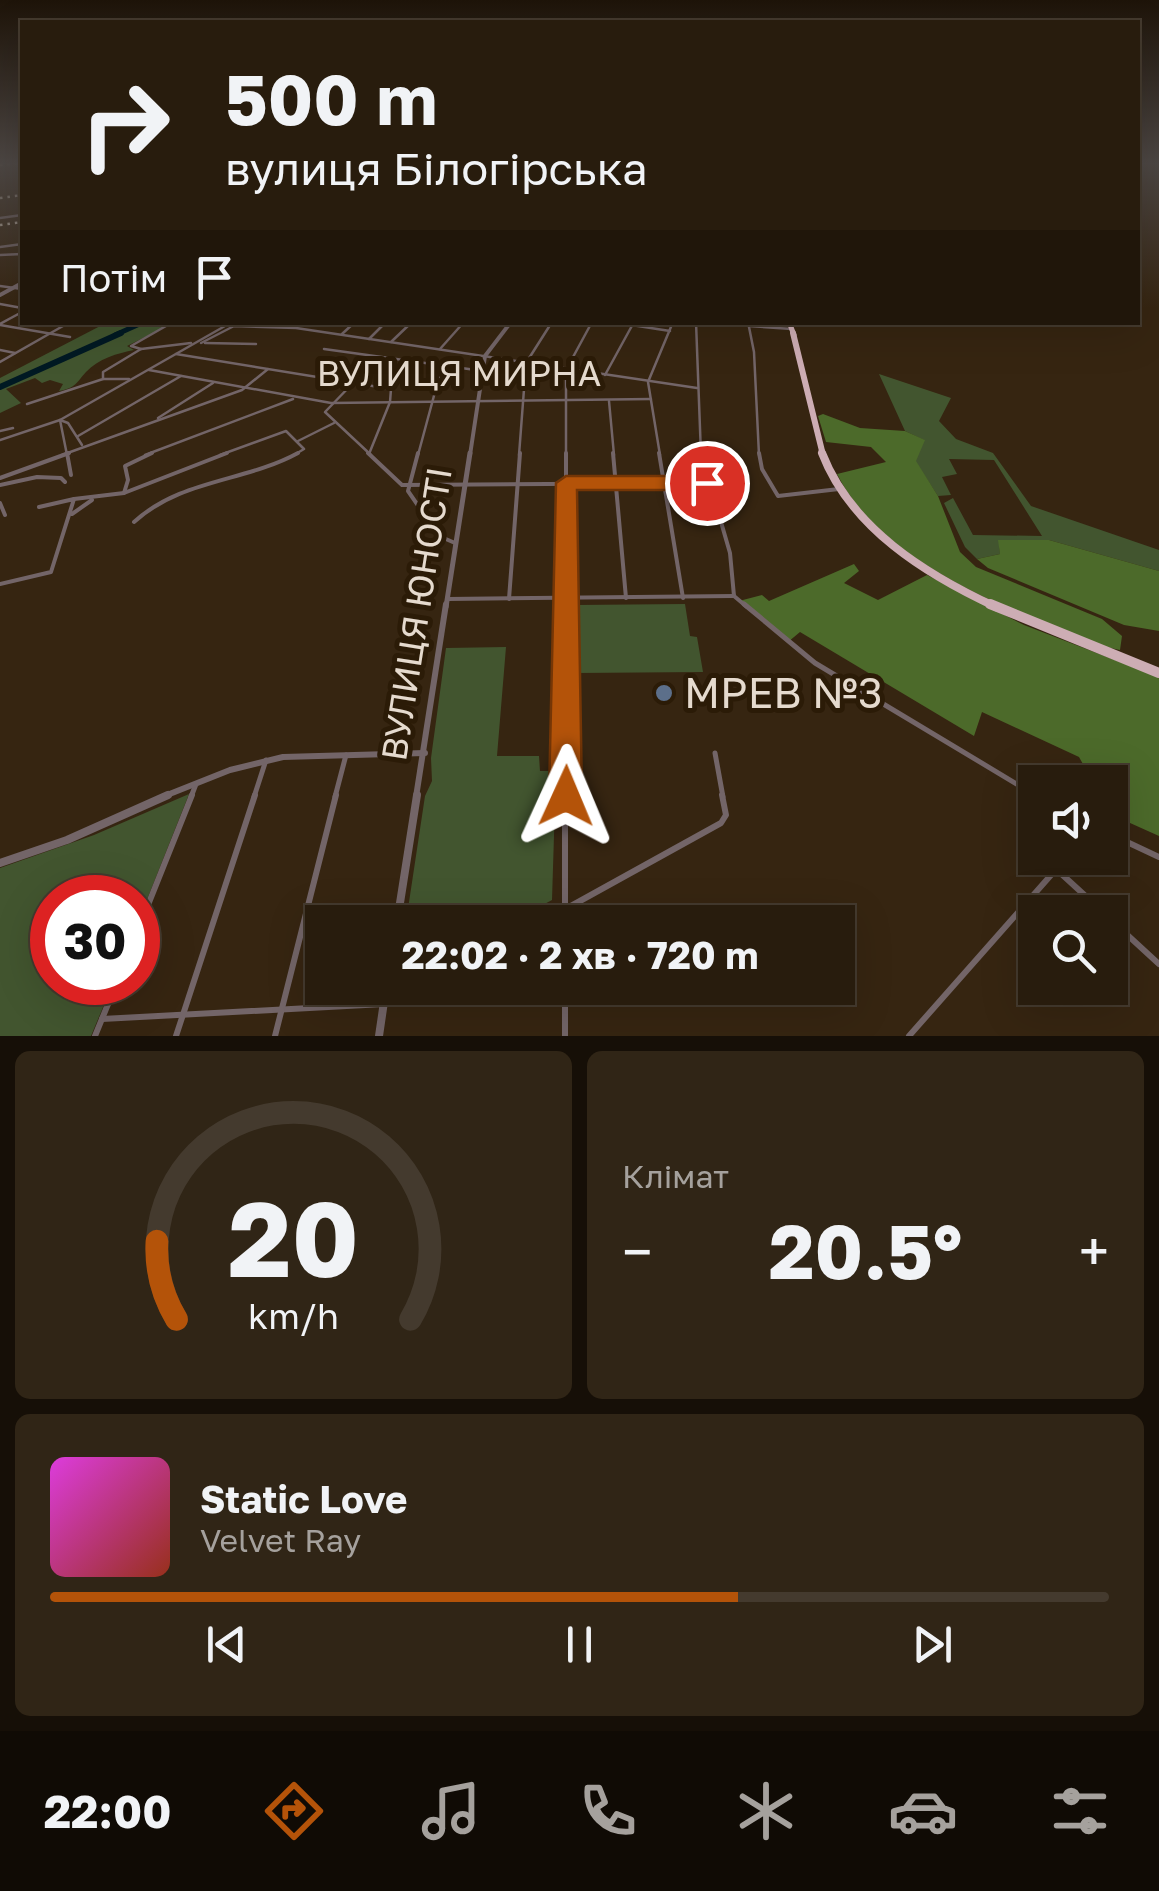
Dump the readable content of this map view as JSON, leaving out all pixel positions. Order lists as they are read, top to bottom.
{
  "streets": {
    "street": ["ВУЛИЦЯ МИРНА", "ВУЛИЦЯ ЮНОСТІ"]
  },
  "crossings": [
    ["ВУЛИЦЯ МИРНА", "ВУЛИЦЯ ЮНОСТІ"]
  ],
  "places": ["МРЕВ №3"],
  "page": {
    "turn": ["500 m", "вулиця Білогірська"],
    "then": "Потім",
    "limit": "30",
    "trip": "22:02 · 2 хв · 720 m",
    "tile": "Клімат",
    "heat": ["−", "20.5°", "+"],
    "song": ["Static Love", "Velvet Ray"],
    "tabs": "22:00",
    "gauge": ["20", "km/h"]
  }
}
